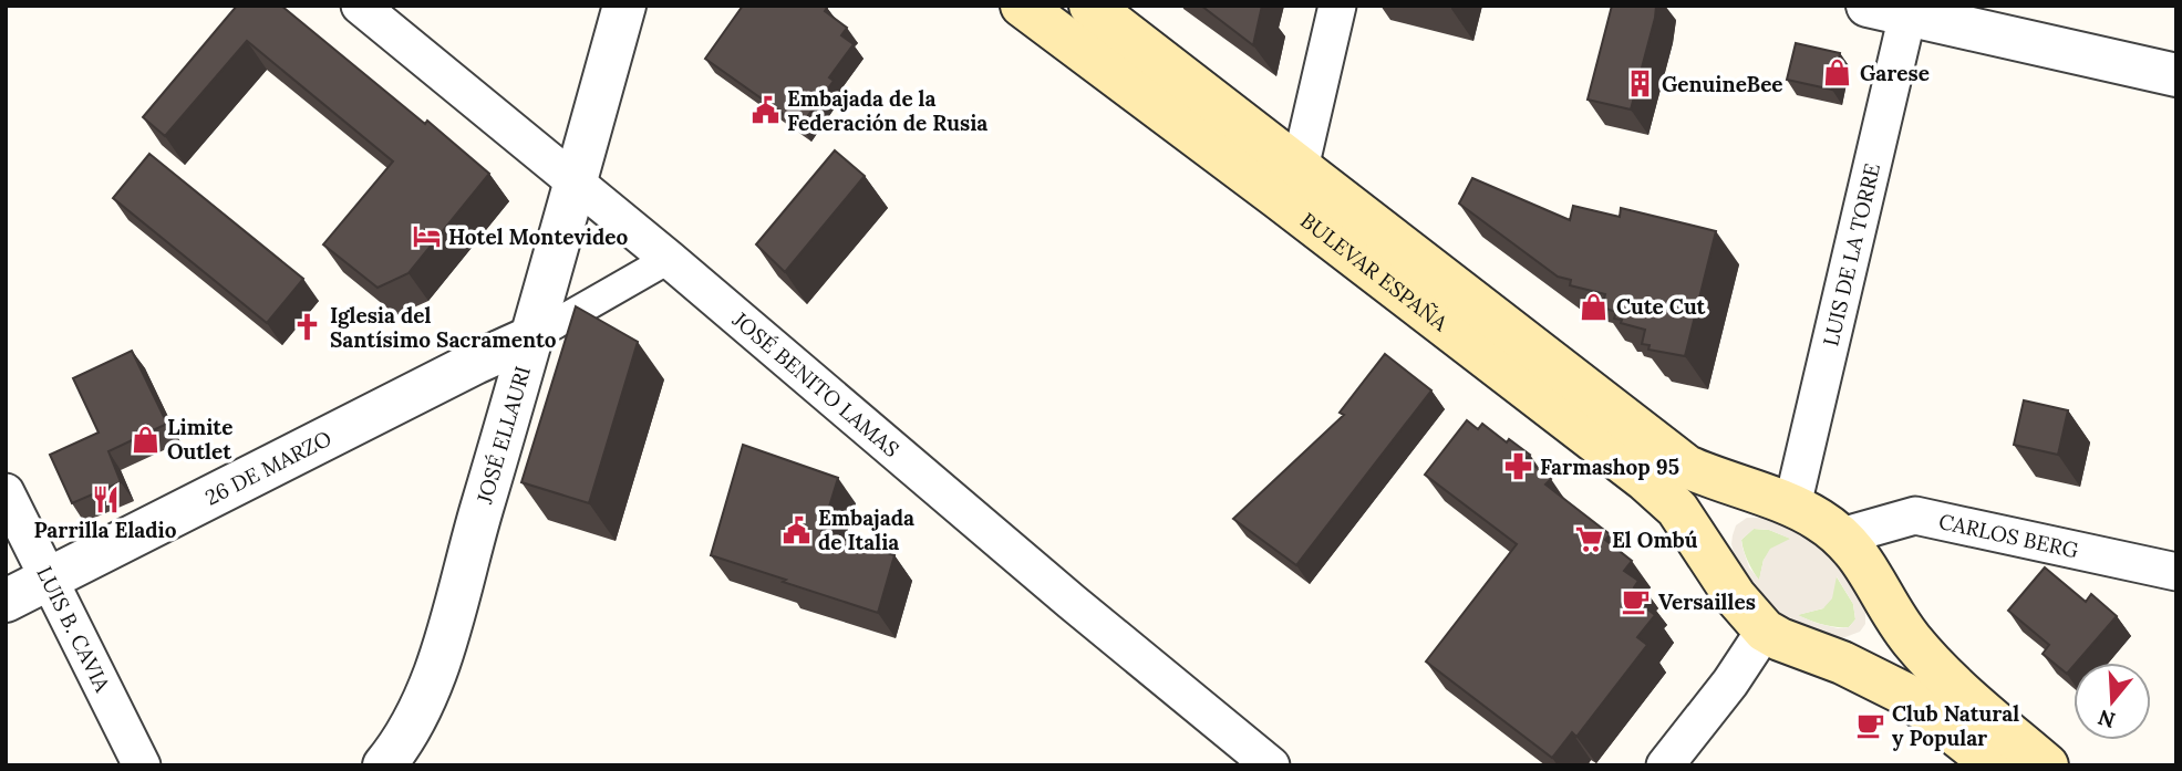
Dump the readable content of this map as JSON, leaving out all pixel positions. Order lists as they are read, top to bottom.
{
  "streets": {
    "main road": ["BULEVAR ESPAÑA"],
    "street": [
      "LUIS DE LA TORRE",
      "JOSÉ BENITO LAMAS",
      "JOSÉ ELLAURI",
      "26 DE MARZO",
      "CARLOS BERG",
      "LUIS B. CAVIA"
    ]
  },
  "crossings": [
    ["LUIS DE LA TORRE", "BULEVAR ESPAÑA"],
    ["LUIS DE LA TORRE", "CARLOS BERG"],
    ["BULEVAR ESPAÑA", "CARLOS BERG"],
    ["JOSÉ BENITO LAMAS", "JOSÉ ELLAURI"],
    ["JOSÉ ELLAURI", "26 DE MARZO"],
    ["26 DE MARZO", "LUIS B. CAVIA"]
  ],
  "places": {
    "shop": ["Garese", "Cute Cut", "Limite Outlet"],
    "building": ["GenuineBee"],
    "public building": ["Embajada de la Federación de Rusia", "Embajada de Italia"],
    "hotel": ["Hotel Montevideo"],
    "church": ["Iglesia del Santísimo Sacramento"],
    "pharmacy": ["Farmashop 95"],
    "restaurant": ["Parrilla Eladio"],
    "supermarket": ["El Ombú"],
    "cafe": ["Versailles", "Club Natural y Popular"]
  },
  "north": "bottom"
}
